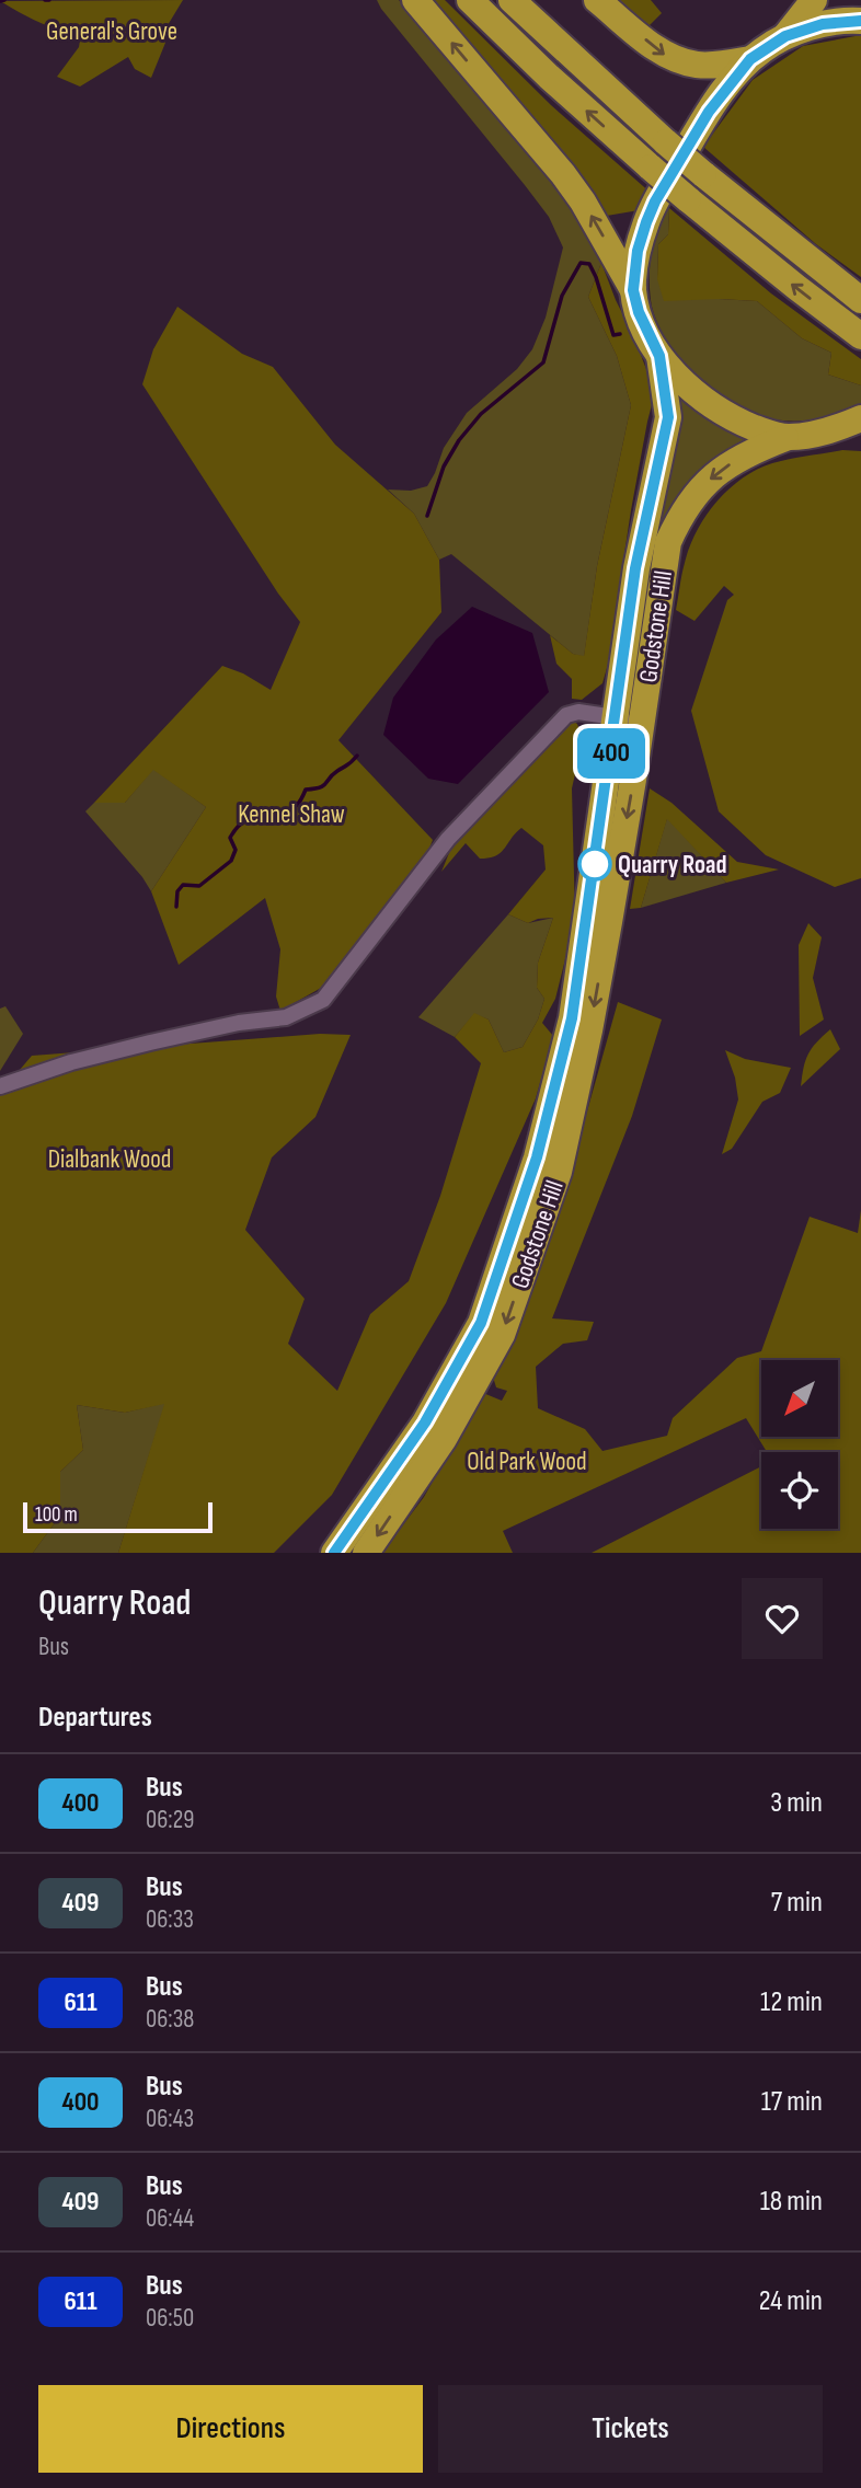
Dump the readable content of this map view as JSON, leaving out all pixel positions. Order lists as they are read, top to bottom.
{
  "streets": {
    "highway": ["Godstone Hill"]
  },
  "parks": [
    "General's Grove",
    "Kennel Shaw",
    "Dialbank Wood",
    "Old Park Wood"
  ],
  "places": ["Quarry Road"],
  "lines": ["bus line 400"],
  "scale_bar": "100 m",
  "north": "bottom left",
  "page": {
    "on_map": "400",
    "scale": "100 m",
    "heading": [
      ["Quarry Road", "Bus"],
      "Departures"
    ],
    "list": [
      {
        "mark": "400",
        "name": "Bus",
        "note": "06:29",
        "value": "3 min"
      },
      {
        "mark": "409",
        "name": "Bus",
        "note": "06:33",
        "value": "7 min"
      },
      {
        "mark": "611",
        "name": "Bus",
        "note": "06:38",
        "value": "12 min"
      },
      {
        "mark": "400",
        "name": "Bus",
        "note": "06:43",
        "value": "17 min"
      },
      {
        "mark": "409",
        "name": "Bus",
        "note": "06:44",
        "value": "18 min"
      },
      {
        "mark": "611",
        "name": "Bus",
        "note": "06:50",
        "value": "24 min"
      }
    ],
    "buttons": ["Directions", "Tickets"]
  }
}
